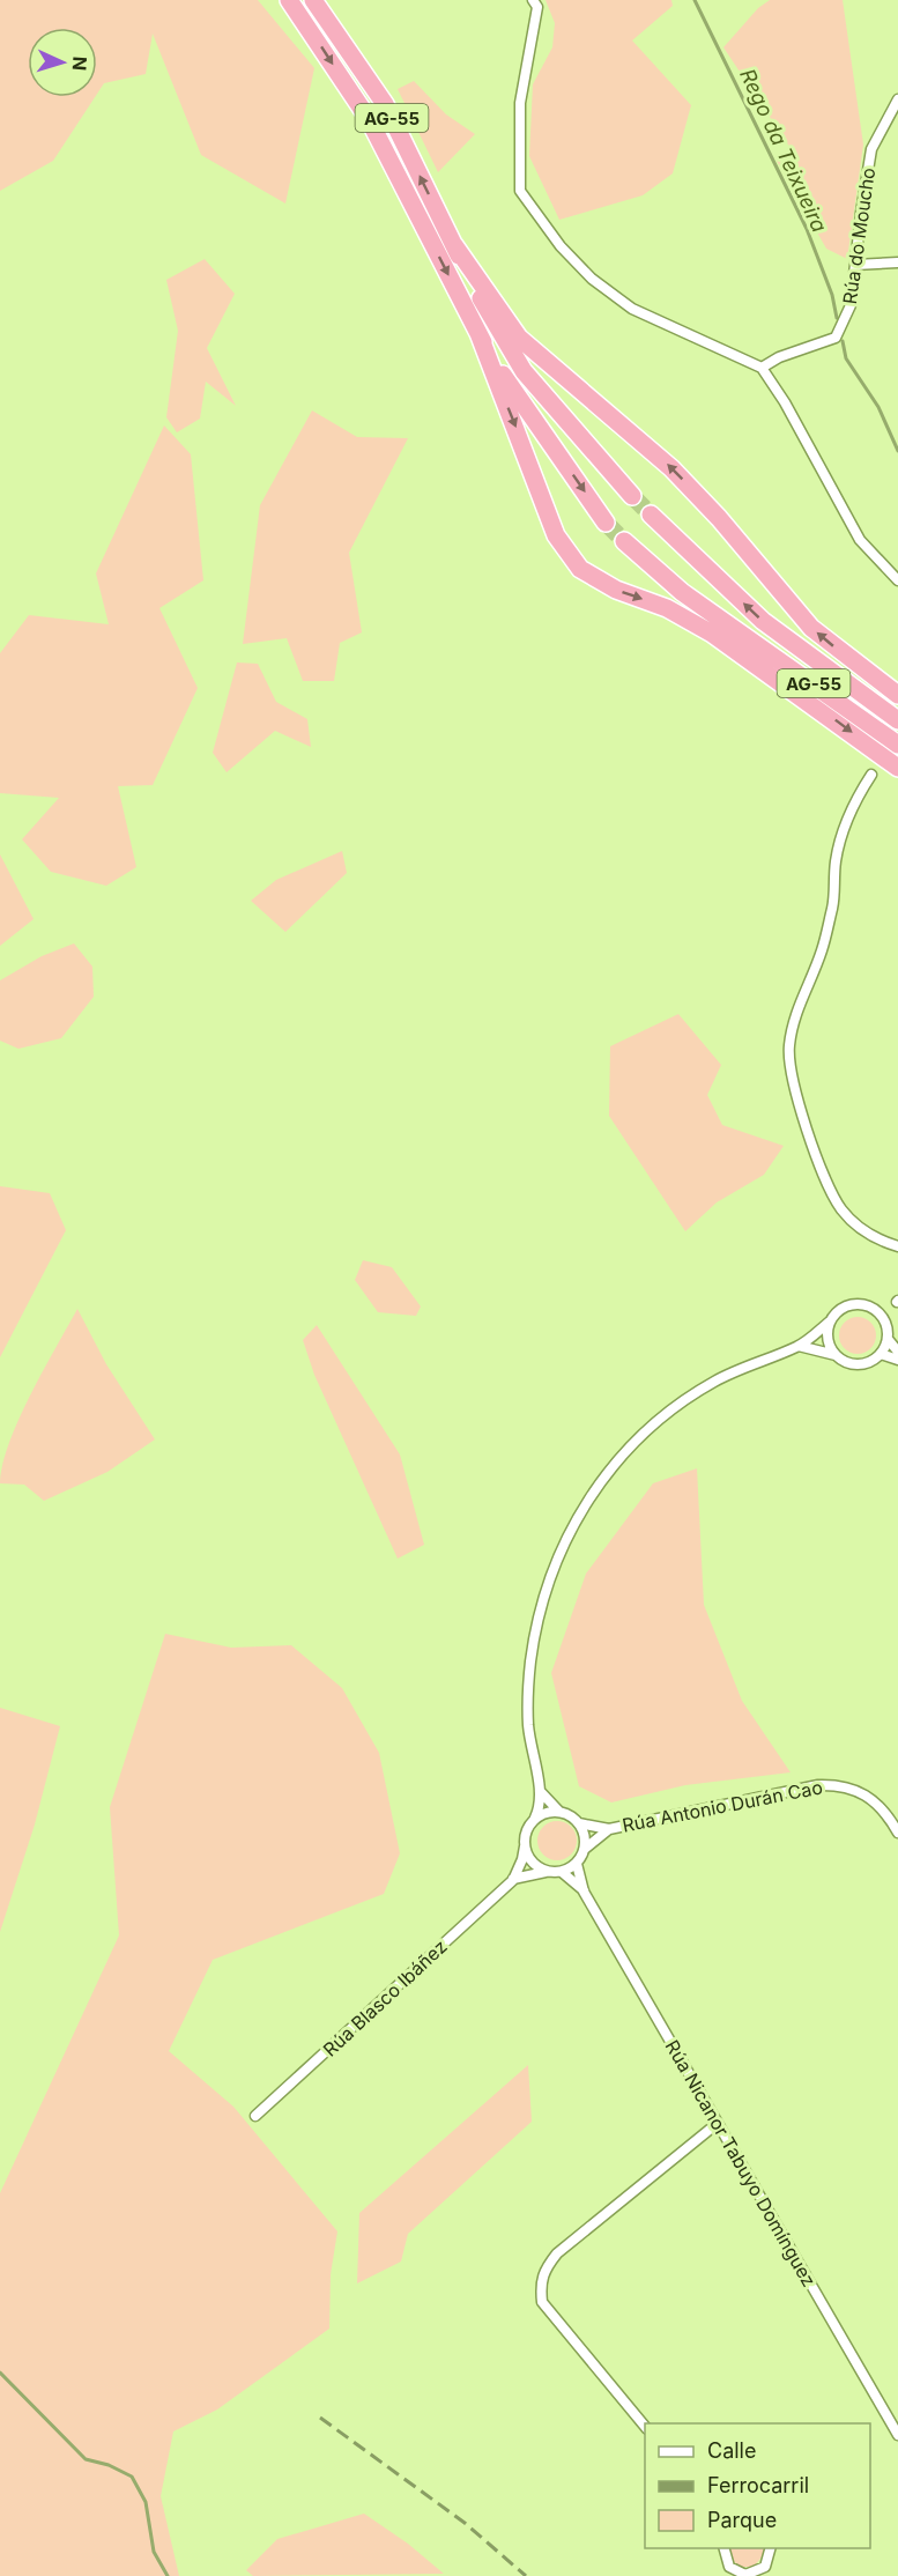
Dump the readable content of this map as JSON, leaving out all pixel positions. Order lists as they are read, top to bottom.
{
  "streets": {
    "highway": ["AG-55"],
    "street": [
      "Rúa do Moucho",
      "Rúa Antonio Durán Cao",
      "Rúa Blasco Ibáñez",
      "Rúa Nicanor Tabuyo Domínguez"
    ]
  },
  "crossings": [
    ["Rúa Antonio Durán Cao", "Rúa Blasco Ibáñez"],
    ["Rúa Antonio Durán Cao", "Rúa Nicanor Tabuyo Domínguez"],
    ["Rúa Blasco Ibáñez", "Rúa Nicanor Tabuyo Domínguez"]
  ],
  "water": ["Rego da Teixueira"],
  "legend": ["Calle", "Ferrocarril", "Parque"],
  "north": "right"
}
